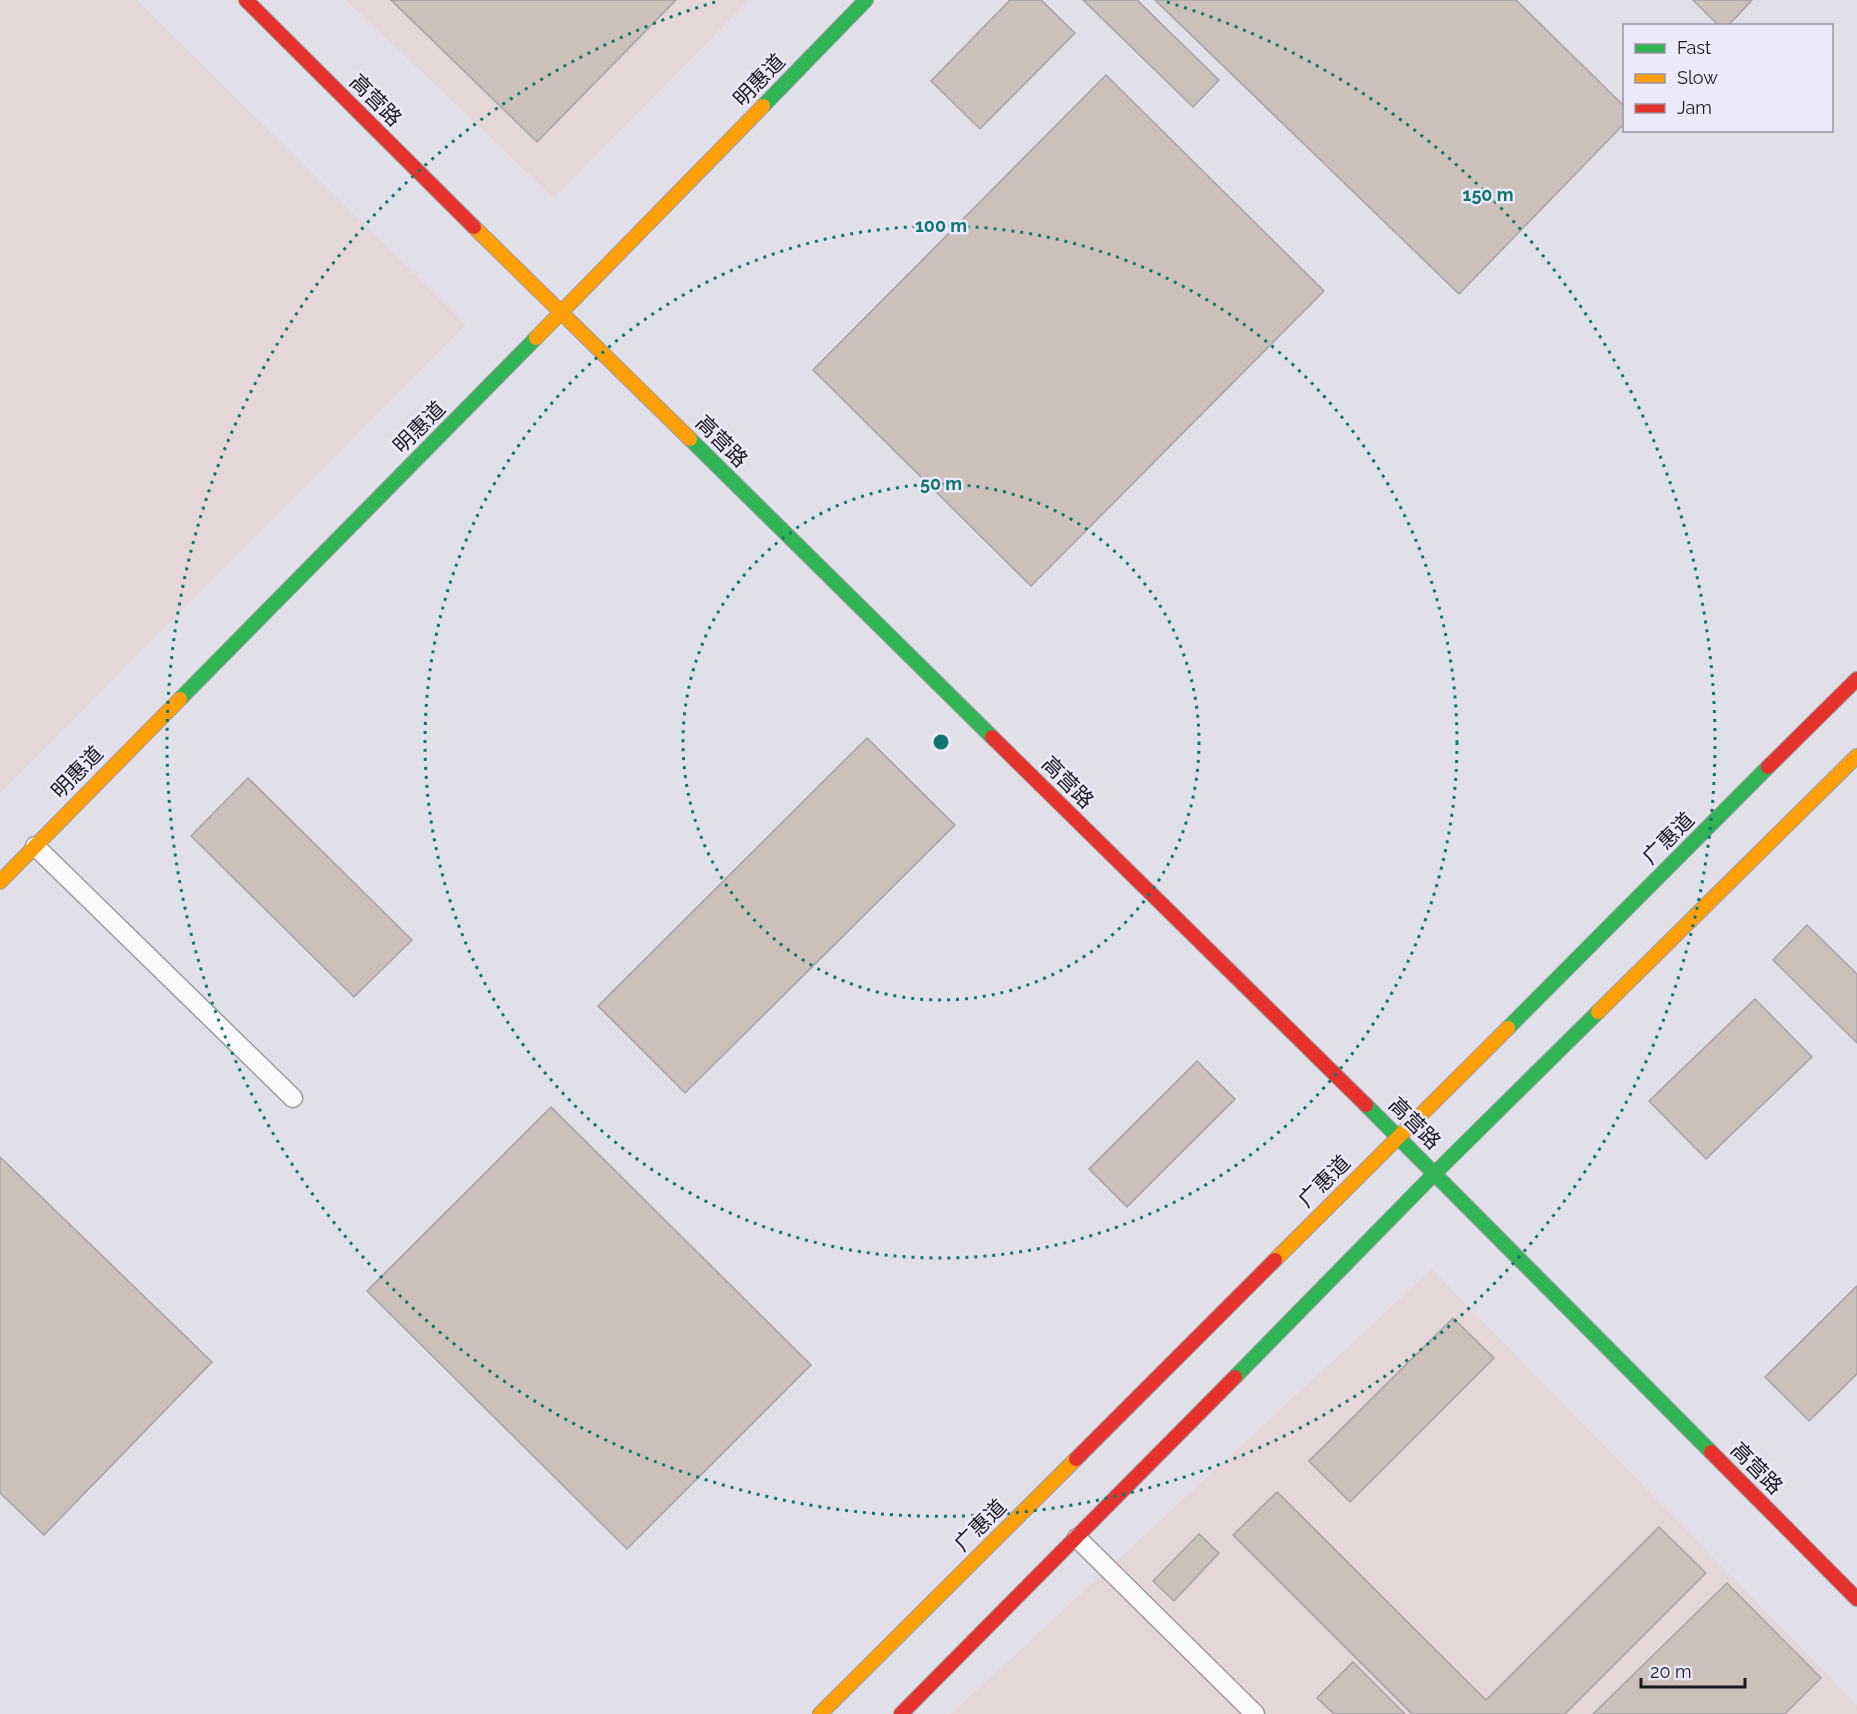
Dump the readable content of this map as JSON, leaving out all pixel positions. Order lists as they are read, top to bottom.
{
  "streets": {
    "street": ["明惠道", "高营路", "广惠道"]
  },
  "crossings": [
    ["明惠道", "高营路"],
    ["高营路", "广惠道"]
  ],
  "legend": ["Fast", "Slow", "Jam"],
  "scale_bar": "20 m",
  "rings": ["150 m", "100 m", "50 m"]
}
